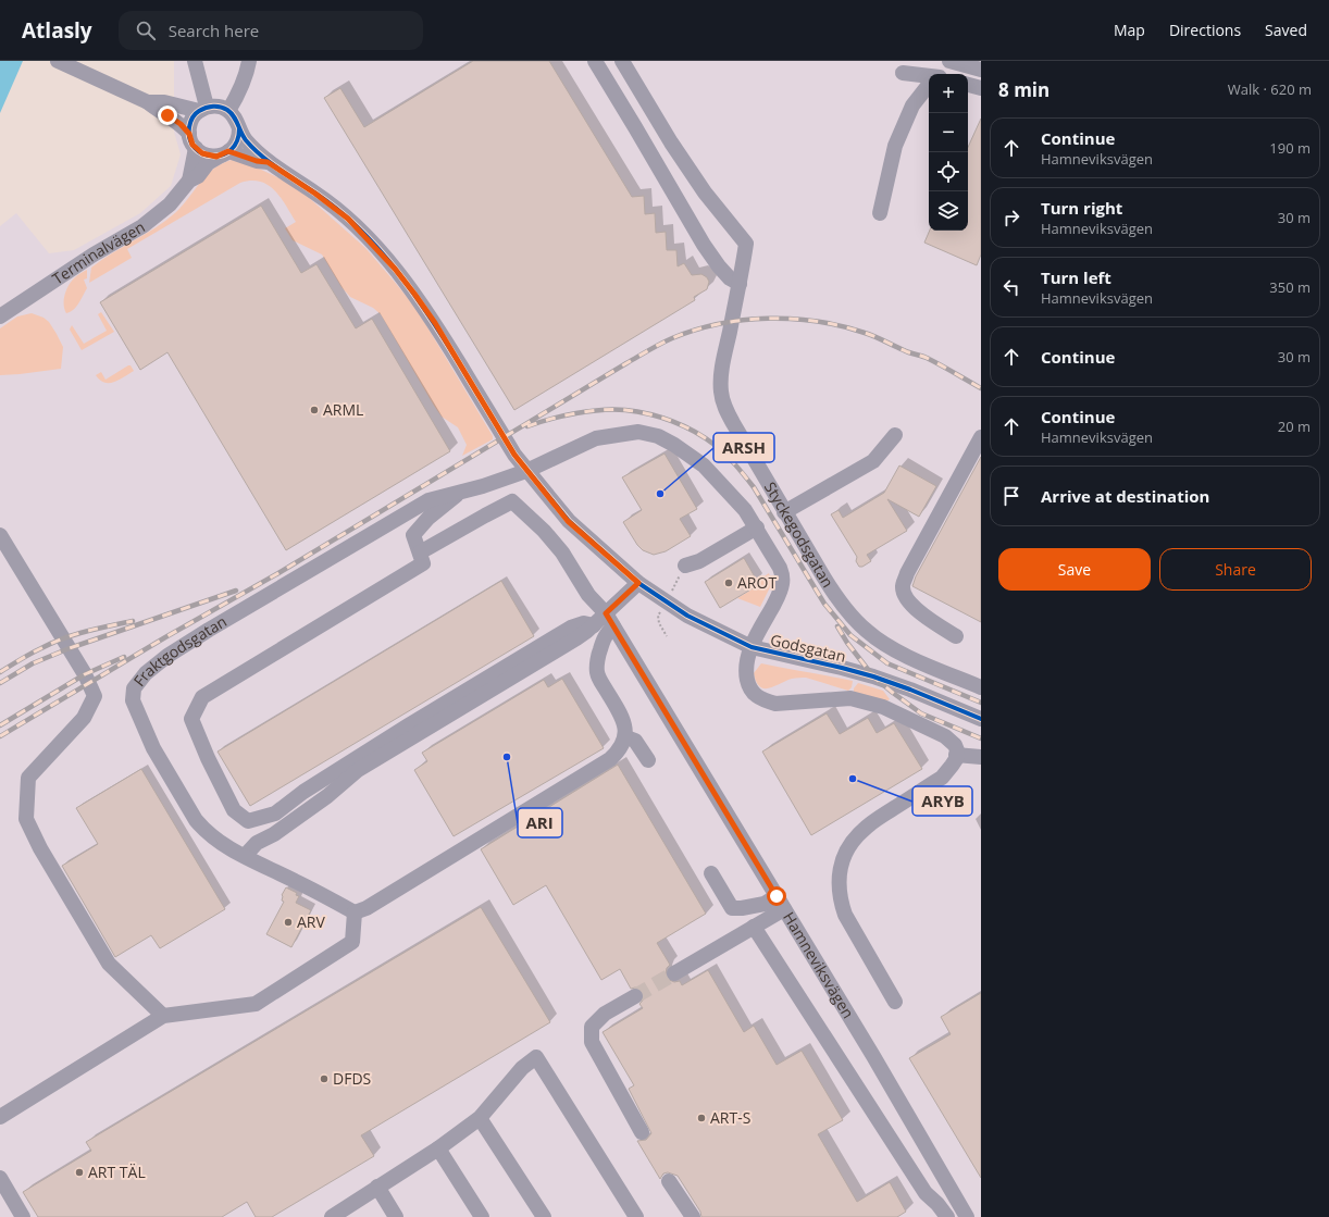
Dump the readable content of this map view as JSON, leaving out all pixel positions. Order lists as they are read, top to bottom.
{
  "streets": {
    "street": [
      "Terminalvägen",
      "Styckegodsgatan",
      "Godsgatan",
      "Fraktgodsgatan",
      "Hamneviksvägen"
    ]
  },
  "crossings": [
    ["Godsgatan", "Fraktgodsgatan"]
  ],
  "places": [
    "ARML",
    "ARSH",
    "AROT",
    "ARI",
    "ARYB",
    "ARV",
    "DFDS",
    "ART-S",
    "ART TÄL"
  ],
  "page": {
    "header": "Atlasly",
    "search": "Search here",
    "nav": ["Map", "Directions", "Saved"],
    "heading": ["8 min", "Walk · 620 m"],
    "map_buttons": ["+", "−"],
    "list": [
      ["Continue", "Hamneviksvägen", "190 m"],
      ["Turn right", "Hamneviksvägen", "30 m"],
      ["Turn left", "Hamneviksvägen", "350 m"],
      ["Continue", "30 m"],
      ["Continue", "Hamneviksvägen", "20 m"],
      "Arrive at destination"
    ],
    "buttons": ["Save", "Share"]
  }
}
